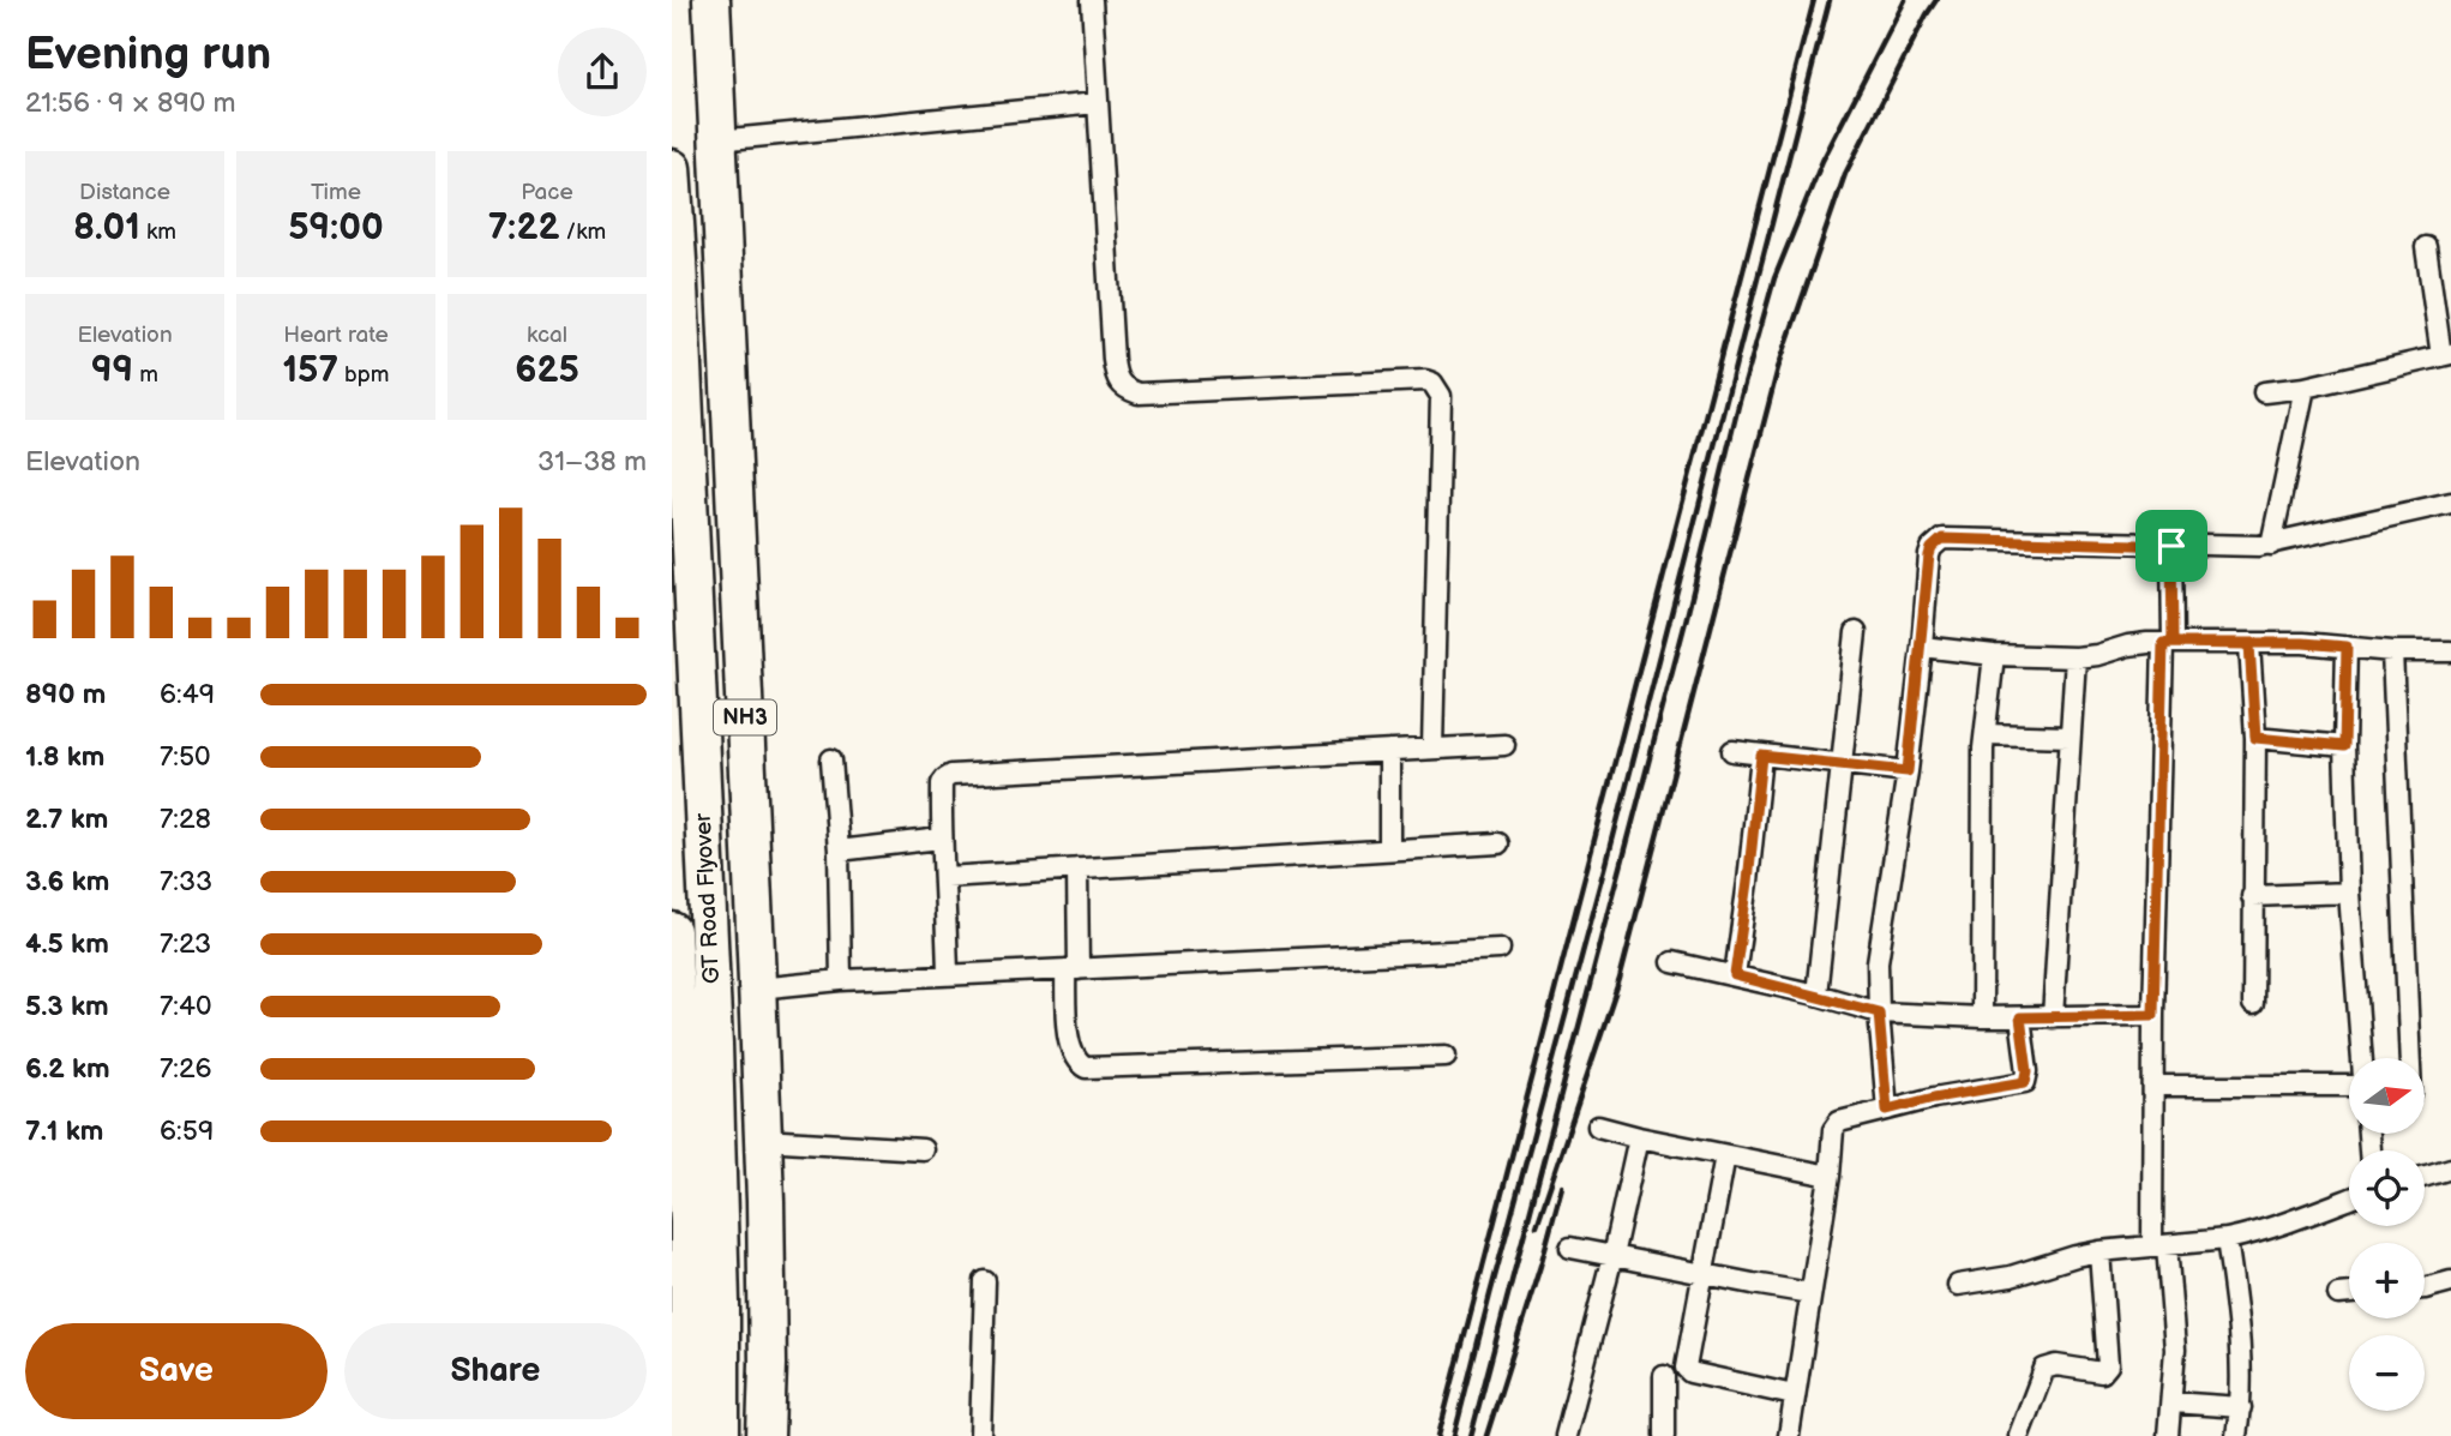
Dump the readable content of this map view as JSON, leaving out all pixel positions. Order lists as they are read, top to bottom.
{
  "streets": {
    "highway": ["NH3", "GT Road Flyover"]
  },
  "north": "right",
  "page": {
    "heading": ["Evening run", "21:56 · 9 × 890 m"],
    "stats": [
      ["Distance", "8.01 km"],
      ["Time", "59:00"],
      ["Pace", "7:22 /km"],
      ["Elevation", "99 m"],
      ["Heart rate", "157 bpm"],
      ["kcal", "625"]
    ],
    "chart": ["Elevation", "31–38 m"],
    "list": [
      {
        "name": "890 m",
        "note": "6:49"
      },
      {
        "name": "1.8 km",
        "note": "7:50"
      },
      {
        "name": "2.7 km",
        "note": "7:28"
      },
      {
        "name": "3.6 km",
        "note": "7:33"
      },
      {
        "name": "4.5 km",
        "note": "7:23"
      },
      {
        "name": "5.3 km",
        "note": "7:40"
      },
      {
        "name": "6.2 km",
        "note": "7:26"
      },
      {
        "name": "7.1 km",
        "note": "6:59"
      }
    ],
    "map_buttons": ["+", "−"],
    "buttons": ["Save", "Share"]
  }
}
